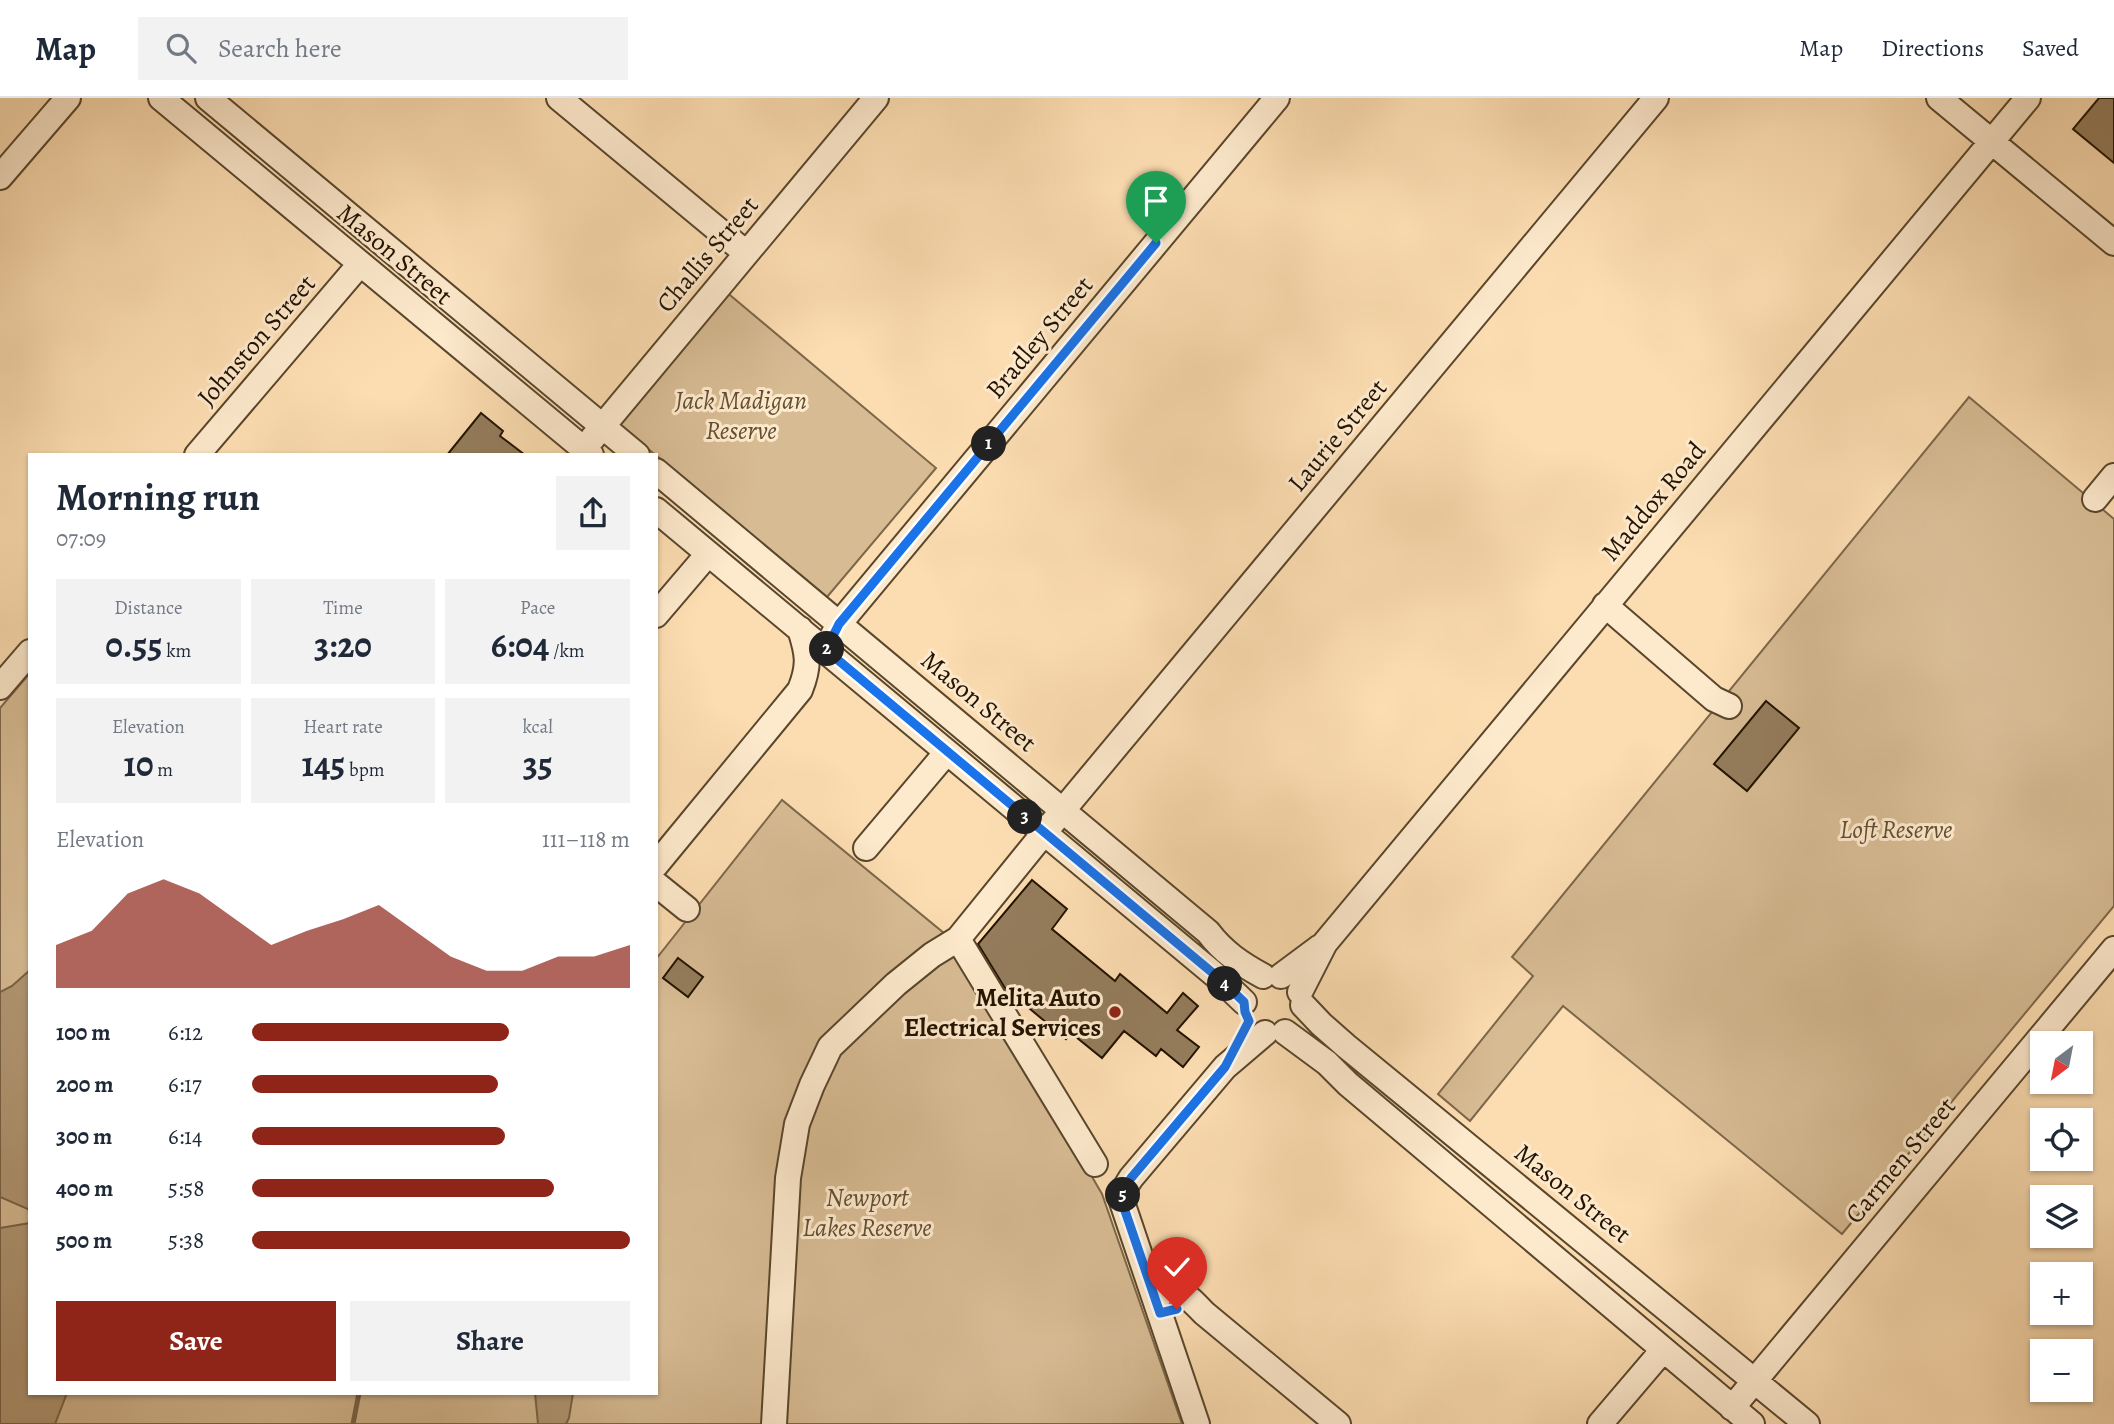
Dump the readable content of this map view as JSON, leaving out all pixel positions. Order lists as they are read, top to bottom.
{
  "streets": {
    "street": [
      "Mason Street",
      "Challis Street",
      "Bradley Street",
      "Johnston Street",
      "Laurie Street",
      "Maddox Road",
      "Carmen Street"
    ]
  },
  "crossings": [
    ["Mason Street", "Challis Street"],
    ["Mason Street", "Bradley Street"],
    ["Mason Street", "Johnston Street"],
    ["Mason Street", "Laurie Street"],
    ["Mason Street", "Maddox Road"],
    ["Mason Street", "Carmen Street"]
  ],
  "parks": ["Jack Madigan Reserve", "Loft Reserve", "Newport Lakes Reserve"],
  "places": ["Melita Auto Electrical Services"],
  "north": "bottom left",
  "page": {
    "header": "Map",
    "search": "Search here",
    "nav": ["Map", "Directions", "Saved"],
    "pins": [
      "1",
      "2",
      "3",
      "4",
      "5"
    ],
    "heading": ["Morning run", "07:09"],
    "stats": [
      ["Distance", "0.55 km"],
      ["Time", "3:20"],
      ["Pace", "6:04 /km"],
      ["Elevation", "10 m"],
      ["Heart rate", "145 bpm"],
      ["kcal", "35"]
    ],
    "chart": ["Elevation", "111–118 m"],
    "list": [
      {
        "name": "100 m",
        "note": "6:12"
      },
      {
        "name": "200 m",
        "note": "6:17"
      },
      {
        "name": "300 m",
        "note": "6:14"
      },
      {
        "name": "400 m",
        "note": "5:58"
      },
      {
        "name": "500 m",
        "note": "5:38"
      }
    ],
    "map_buttons": ["+", "−"],
    "buttons": ["Save", "Share"]
  }
}
